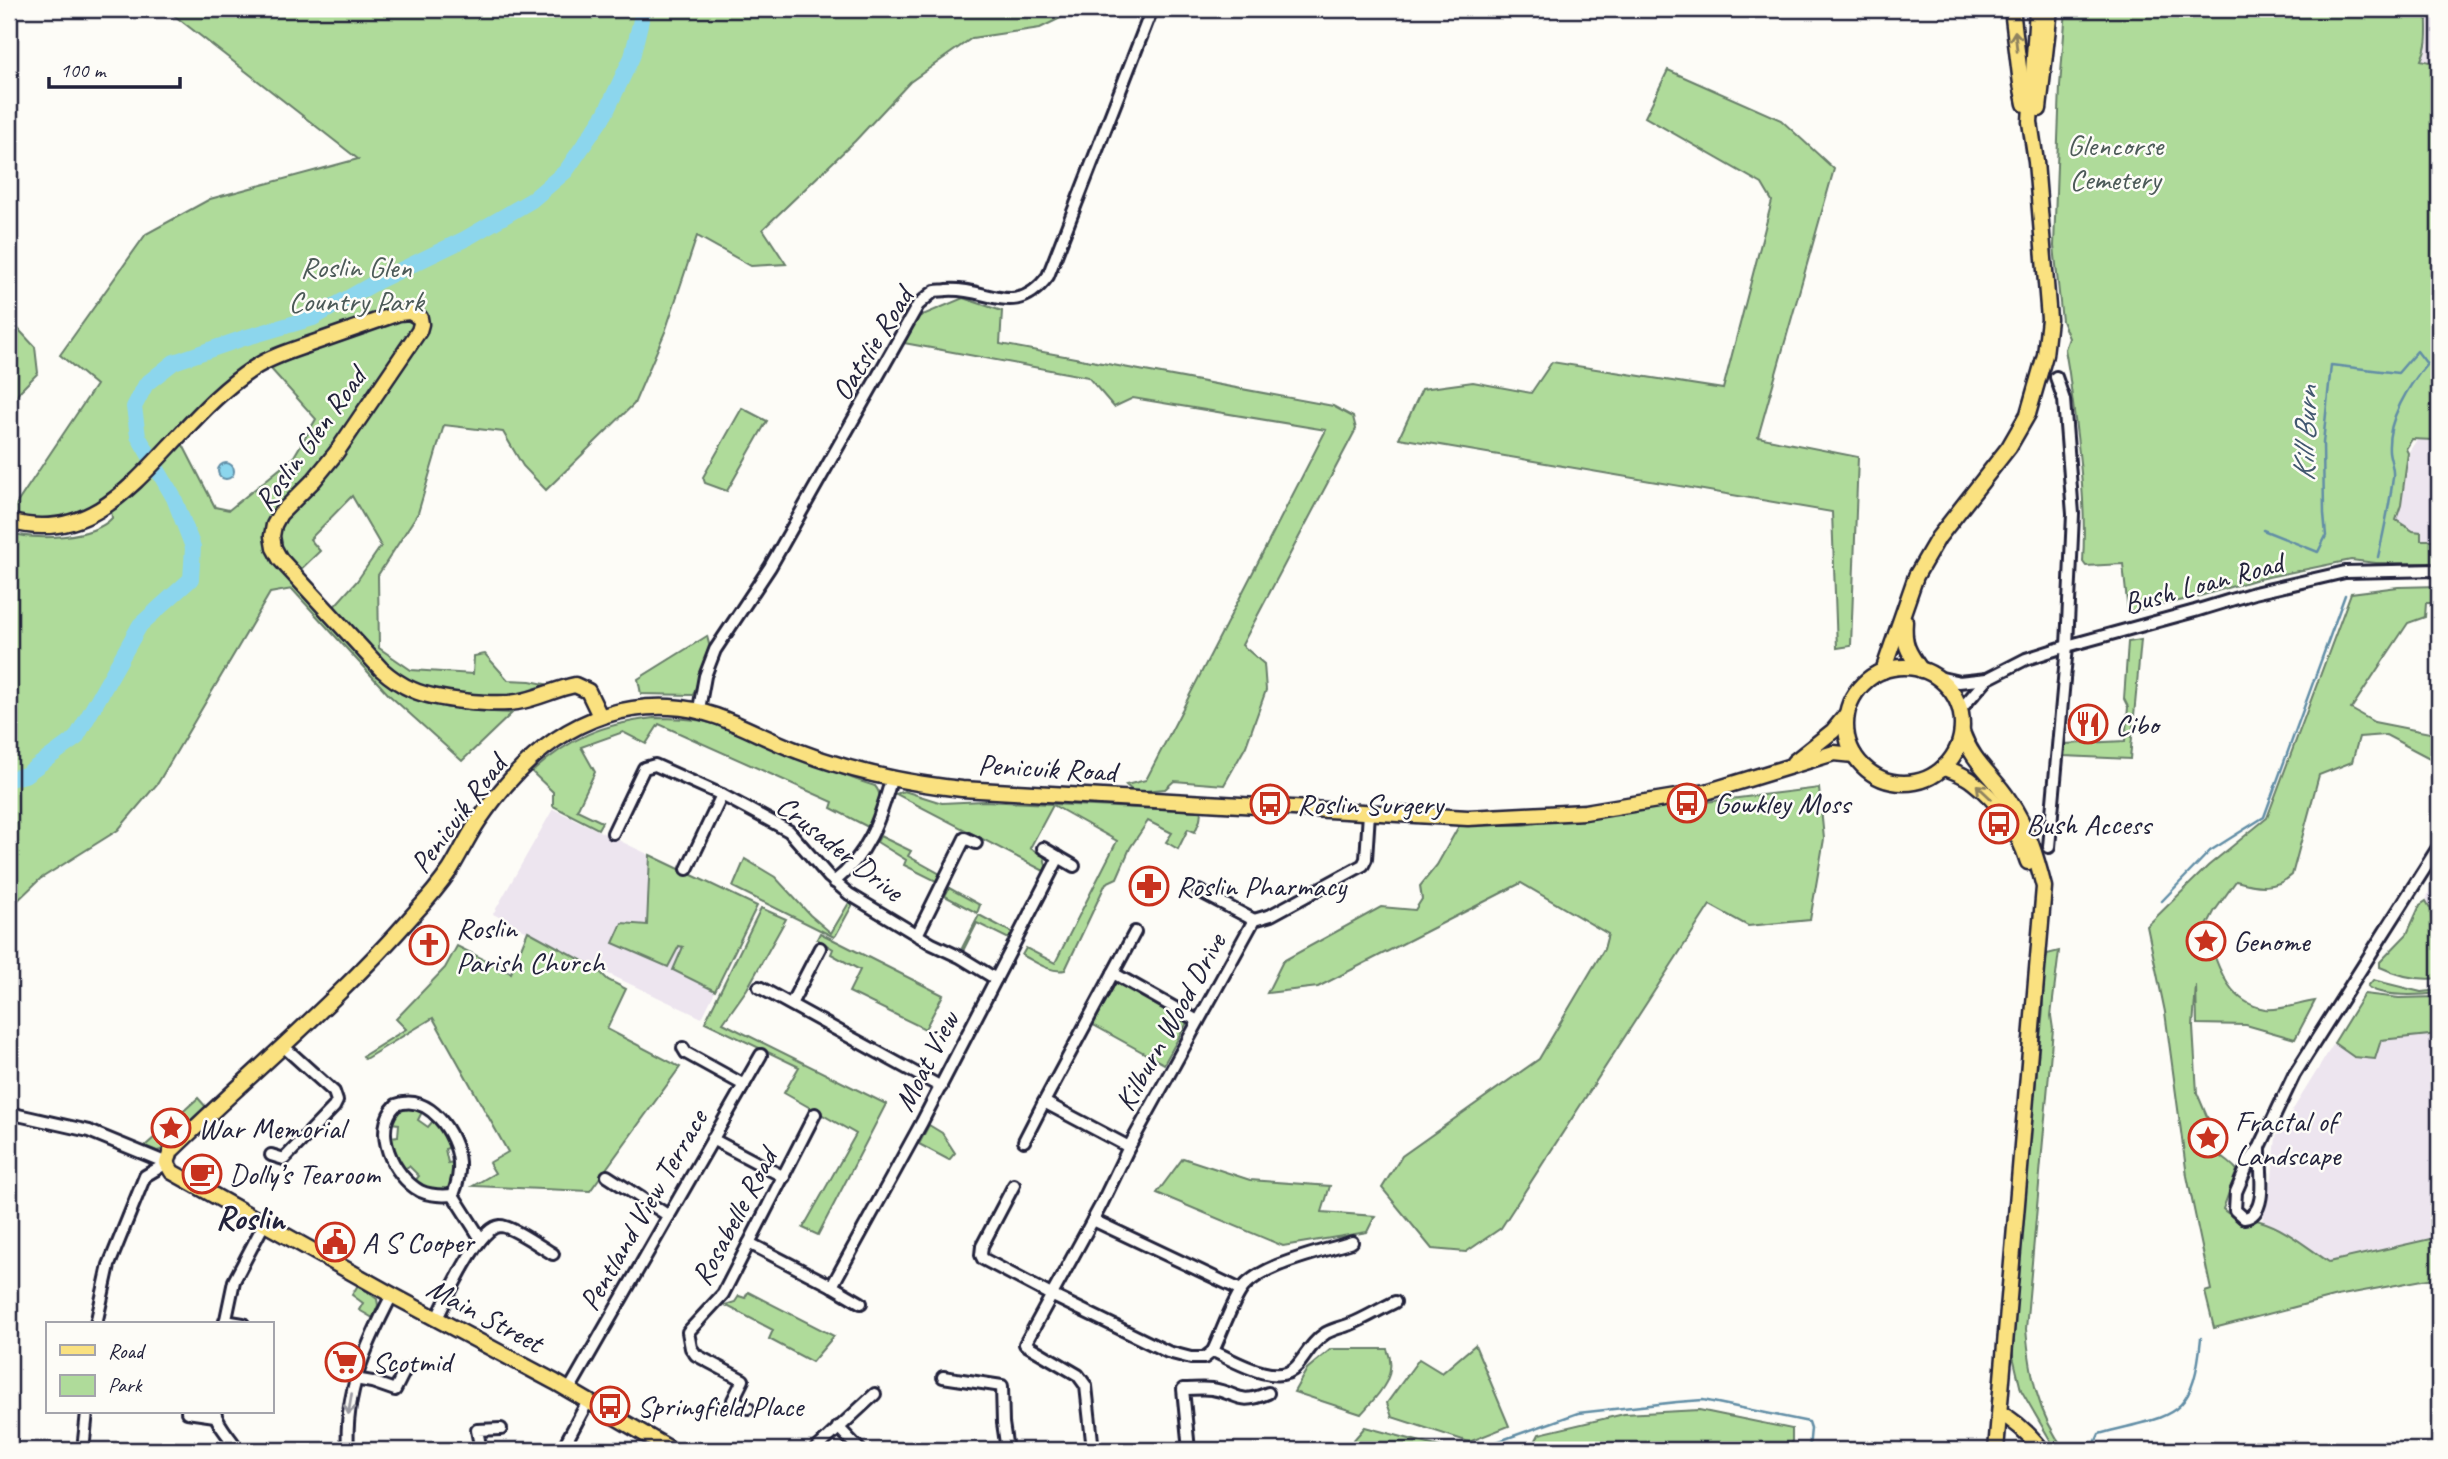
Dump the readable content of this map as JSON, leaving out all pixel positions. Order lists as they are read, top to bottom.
{
  "streets": {
    "main road": ["Roslin Glen Road", "Penicuik Road", "Main Street"],
    "street": [
      "Oatslie Road",
      "Bush Loan Road",
      "Crusader Drive",
      "Kilburn Wood Drive",
      "Moat View",
      "Pentland View Terrace",
      "Rosabelle Road"
    ]
  },
  "crossings": [
    ["Oatslie Road", "Penicuik Road"],
    ["Roslin Glen Road", "Penicuik Road"],
    ["Bush Loan Road", "Penicuik Road"],
    ["Penicuik Road", "Kilburn Wood Drive"],
    ["Penicuik Road", "Main Street"],
    ["Crusader Drive", "Moat View"],
    ["Pentland View Terrace", "Main Street"]
  ],
  "districts": ["Roslin"],
  "water": ["Kill Burn"],
  "parks": ["Glencorse Cemetery", "Roslin Glen Country Park"],
  "places": {
    "restaurant": ["Cibo"],
    "bus stop": [
      "Gowkley Moss",
      "Roslin Surgery",
      "Bush Access",
      "Springfield Place"
    ],
    "pharmacy": ["Roslin Pharmacy"],
    "place": ["Genome", "War Memorial", "Fractal of Landscape"],
    "church": ["Roslin Parish Church"],
    "cafe": ["Dolly’s Tearoom"],
    "public building": ["A S Cooper"],
    "supermarket": ["Scotmid"]
  },
  "legend": ["Road", "Park"],
  "scale_bar": "100 m"
}
